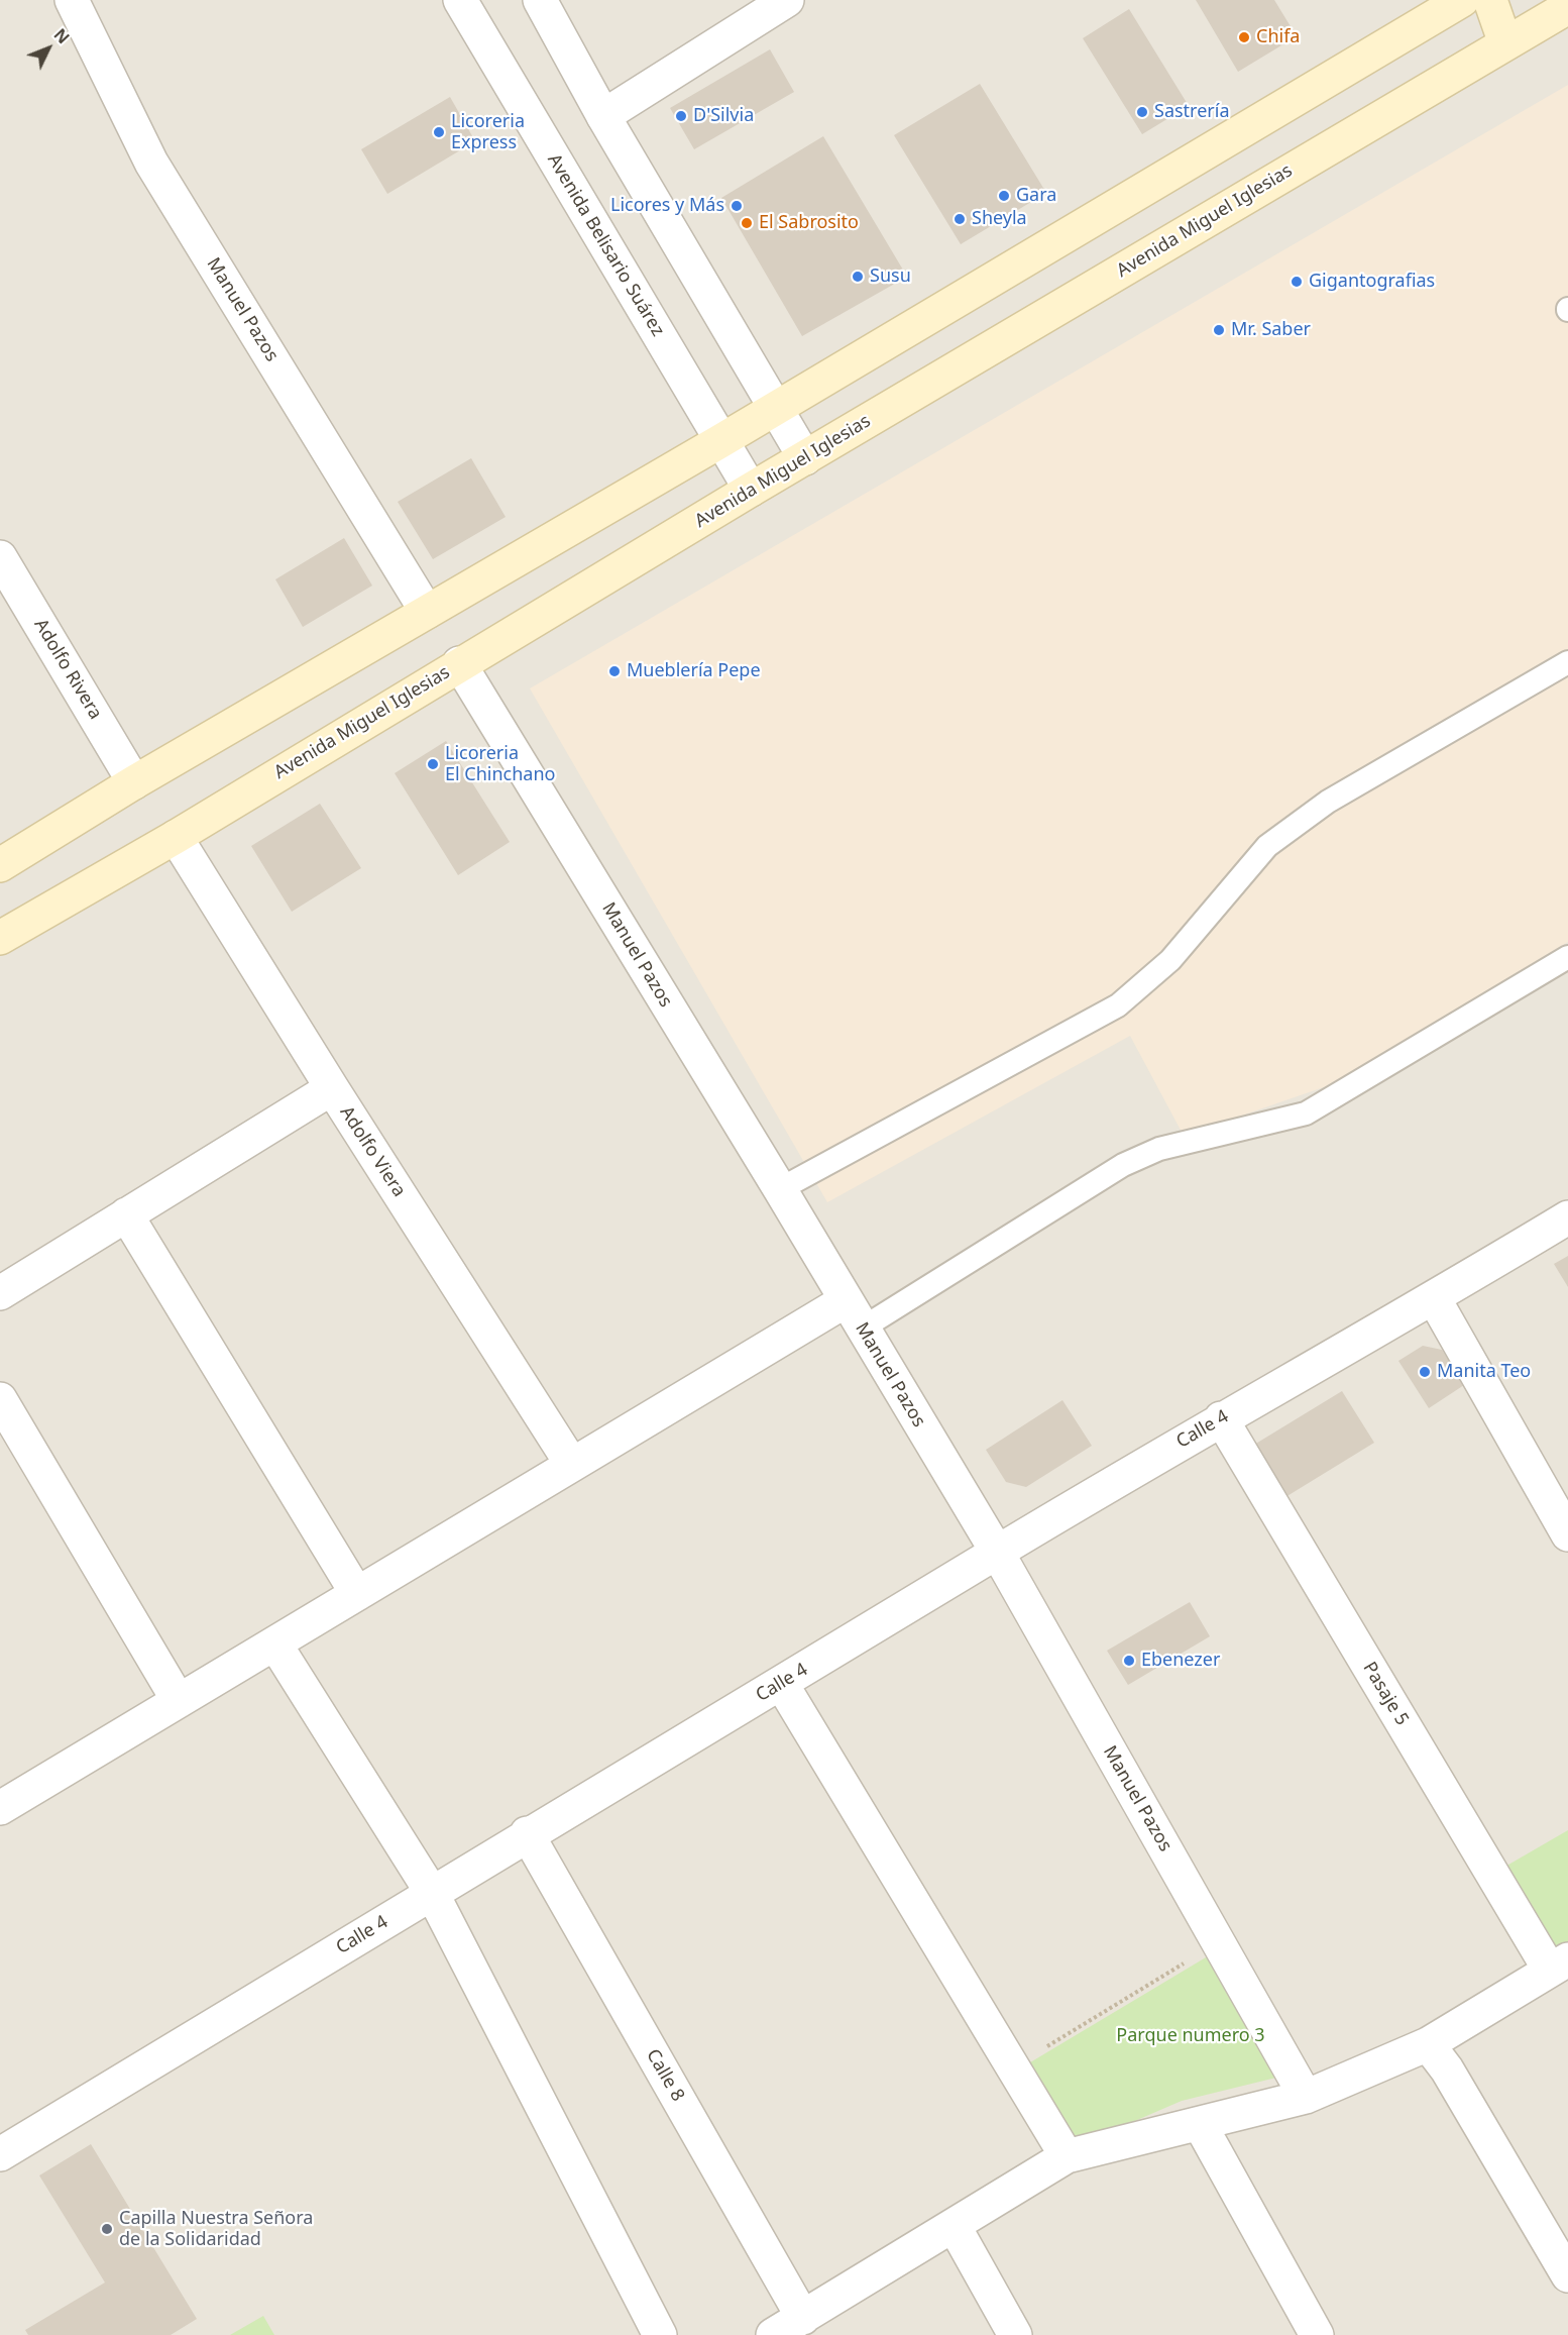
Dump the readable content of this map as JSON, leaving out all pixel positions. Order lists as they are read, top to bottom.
{
  "streets": {
    "main road": ["Avenida Miguel Iglesias"],
    "street": [
      "Avenida Belisario Suárez",
      "Manuel Pazos",
      "Adolfo Rivera",
      "Adolfo Viera",
      "Calle 4",
      "Pasaje 5",
      "Calle 8"
    ]
  },
  "crossings": [
    ["Avenida Miguel Iglesias", "Avenida Belisario Suárez"],
    ["Avenida Miguel Iglesias", "Manuel Pazos"],
    ["Avenida Miguel Iglesias", "Adolfo Viera"],
    ["Manuel Pazos", "Calle 4"],
    ["Calle 4", "Pasaje 5"],
    ["Calle 4", "Calle 8"]
  ],
  "parks": ["Parque numero 3"],
  "places": [
    "Chifa",
    "Sastrería",
    "D'Silvia",
    "Licoreria Express",
    "Gara",
    "Licores y Más",
    "Sheyla",
    "El Sabrosito",
    "Susu",
    "Gigantografias",
    "Mr. Saber",
    "Mueblería Pepe",
    "Licoreria El Chinchano",
    "Manita Teo",
    "Ebenezer",
    "Capilla Nuestra Señora de la Solidaridad"
  ],
  "north": "top right"
}
